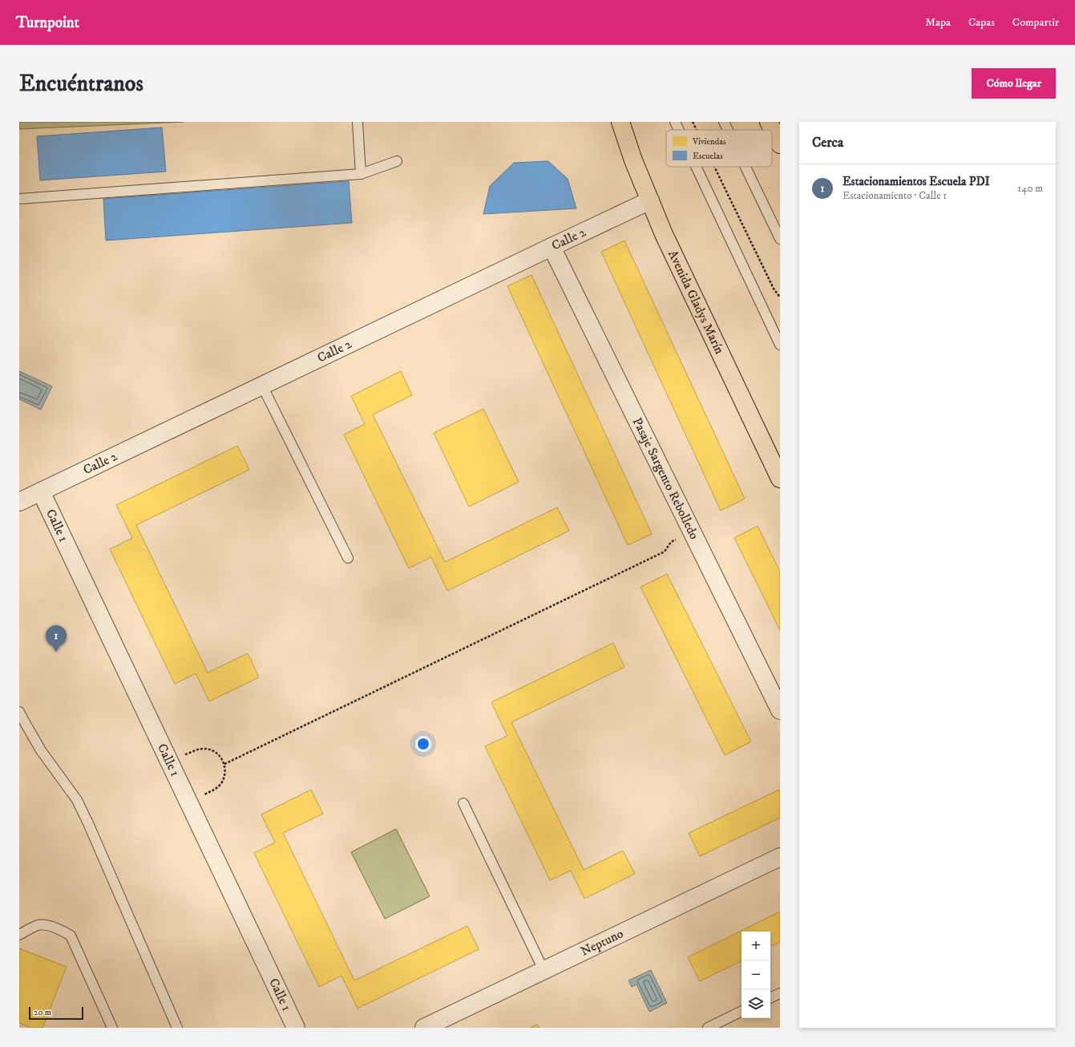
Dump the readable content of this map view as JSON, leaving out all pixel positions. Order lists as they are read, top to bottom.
{
  "streets": {
    "main road": ["Avenida Gladys Marín"],
    "street": [
      "Calle 2",
      "Pasaje Sargento Rebolledo",
      "Calle 1",
      "Neptuno"
    ]
  },
  "crossings": [
    ["Calle 2", "Avenida Gladys Marín"],
    ["Calle 2", "Pasaje Sargento Rebolledo"],
    ["Calle 2", "Calle 1"]
  ],
  "legend": ["Viviendas", "Escuelas"],
  "scale_bar": "20 m",
  "page": {
    "header": "Turnpoint",
    "nav": ["Mapa", "Capas", "Compartir"],
    "buttons": "Cómo llegar",
    "title": "Encuéntranos",
    "heading": "Cerca",
    "list": [
      {
        "mark": "1",
        "name": "Estacionamientos Escuela PDI",
        "note": "Estacionamiento · Calle 1",
        "value": "140 m"
      }
    ],
    "pins": "1",
    "map_buttons": ["+", "−"],
    "scale": "20 m"
  }
}
